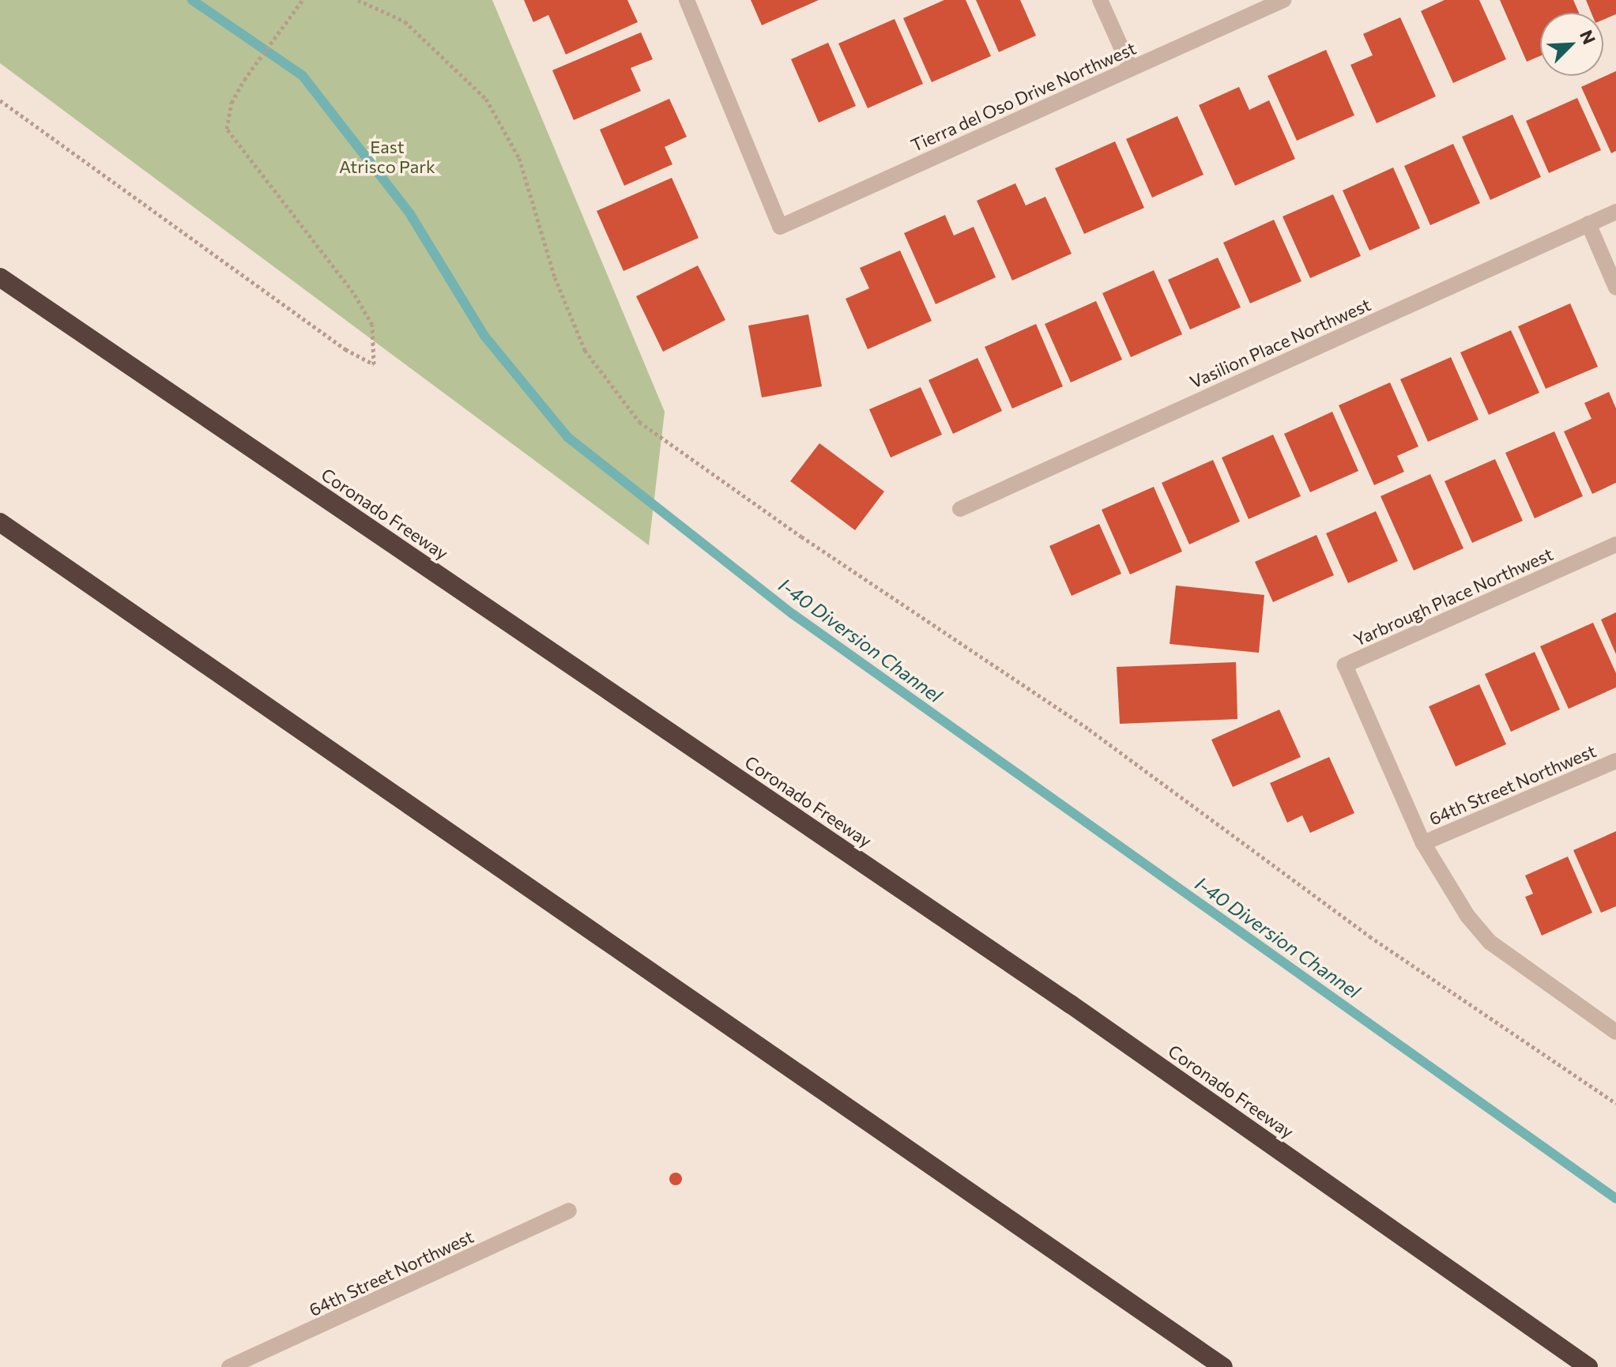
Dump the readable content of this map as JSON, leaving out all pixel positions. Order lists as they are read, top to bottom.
{
  "streets": {
    "highway": ["Coronado Freeway"],
    "street": [
      "Tierra del Oso Drive Northwest",
      "Vasilion Place Northwest",
      "Yarbrough Place Northwest",
      "64th Street Northwest"
    ]
  },
  "crossings": [
    ["Yarbrough Place Northwest", "64th Street Northwest"]
  ],
  "water": ["I-40 Diversion Channel"],
  "parks": ["East Atrisco Park"],
  "north": "top right"
}
